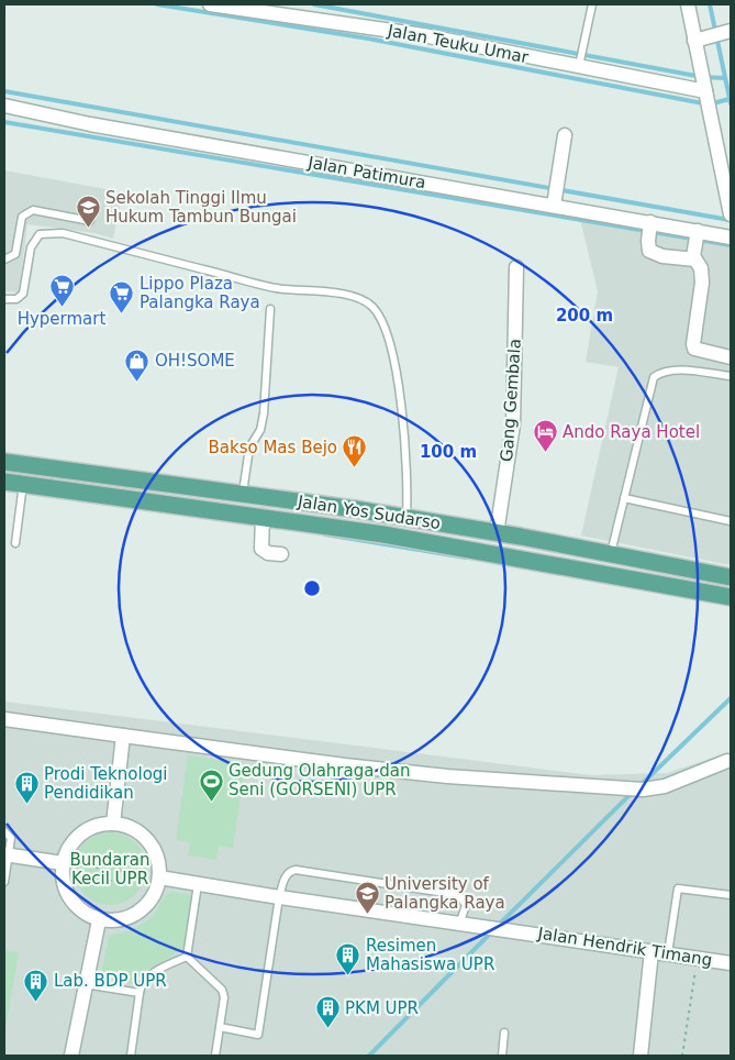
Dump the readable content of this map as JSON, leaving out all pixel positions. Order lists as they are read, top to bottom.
{
  "streets": {
    "main road": ["Jalan Yos Sudarso"],
    "street": [
      "Jalan Teuku Umar",
      "Jalan Patimura",
      "Gang Gembala",
      "Jalan Hendrik Timang"
    ]
  },
  "crossings": [
    ["Gang Gembala", "Jalan Yos Sudarso"]
  ],
  "parks": ["Bundaran Kecil UPR"],
  "places": {
    "school or university": ["Sekolah Tinggi Ilmu Hukum Tambun Bungai", "University of Palangka Raya"],
    "supermarket": ["Hypermart", "Lippo Plaza Palangka Raya"],
    "shop": ["OH!SOME"],
    "hotel": ["Ando Raya Hotel"],
    "restaurant": ["Bakso Mas Bejo"],
    "sports": ["Gedung Olahraga dan Seni (GORSENI) UPR"],
    "building": [
      "Prodi Teknologi Pendidikan",
      "Resimen Mahasiswa UPR",
      "Lab. BDP UPR",
      "PKM UPR"
    ]
  },
  "rings": ["200 m", "100 m"]
}
